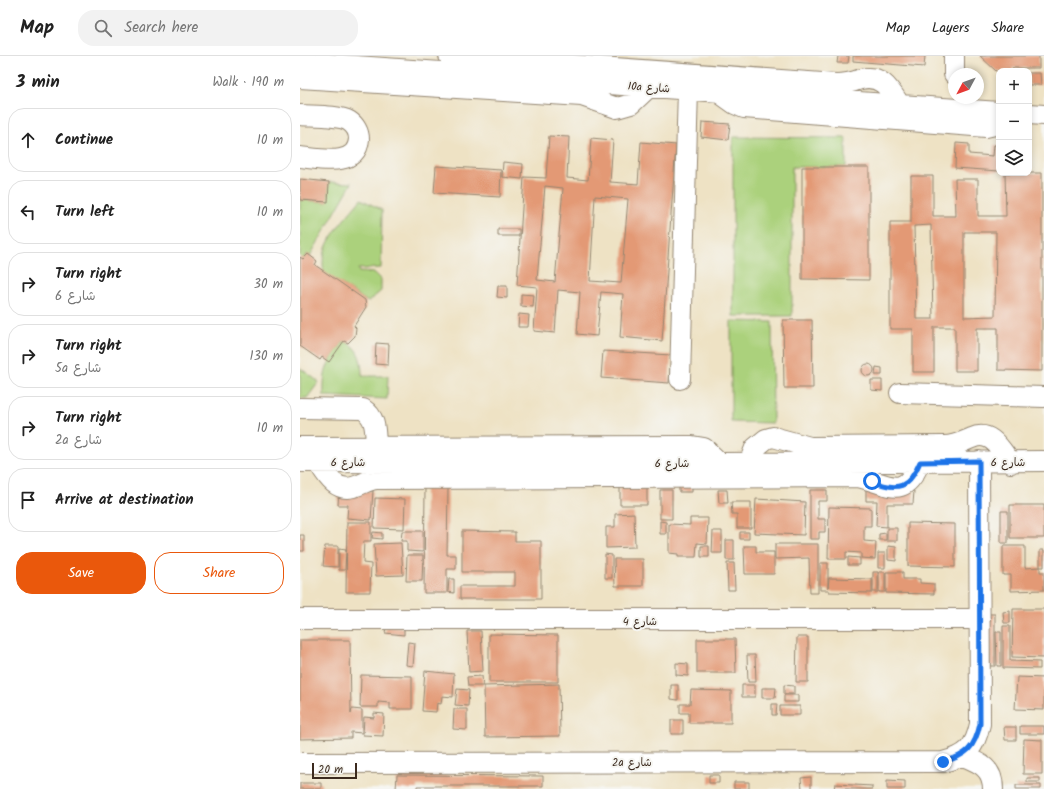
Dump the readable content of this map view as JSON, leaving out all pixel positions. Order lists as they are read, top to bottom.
{
  "streets": {
    "street": [
      "10a شارع",
      "شارع 6",
      "شارع 4",
      "2a شارع"
    ]
  },
  "scale_bar": "20 m",
  "north": "bottom left",
  "page": {
    "header": "Map",
    "search": "Search here",
    "nav": ["Map", "Layers", "Share"],
    "heading": ["3 min", "Walk · 190 m"],
    "map_buttons": ["+", "−"],
    "list": [
      ["Continue", "10 m"],
      ["Turn left", "10 m"],
      ["Turn right", "شارع 6", "30 m"],
      ["Turn right", "5a شارع", "130 m"],
      ["Turn right", "2a شارع", "10 m"],
      "Arrive at destination"
    ],
    "buttons": ["Save", "Share"],
    "scale": "20 m"
  }
}
